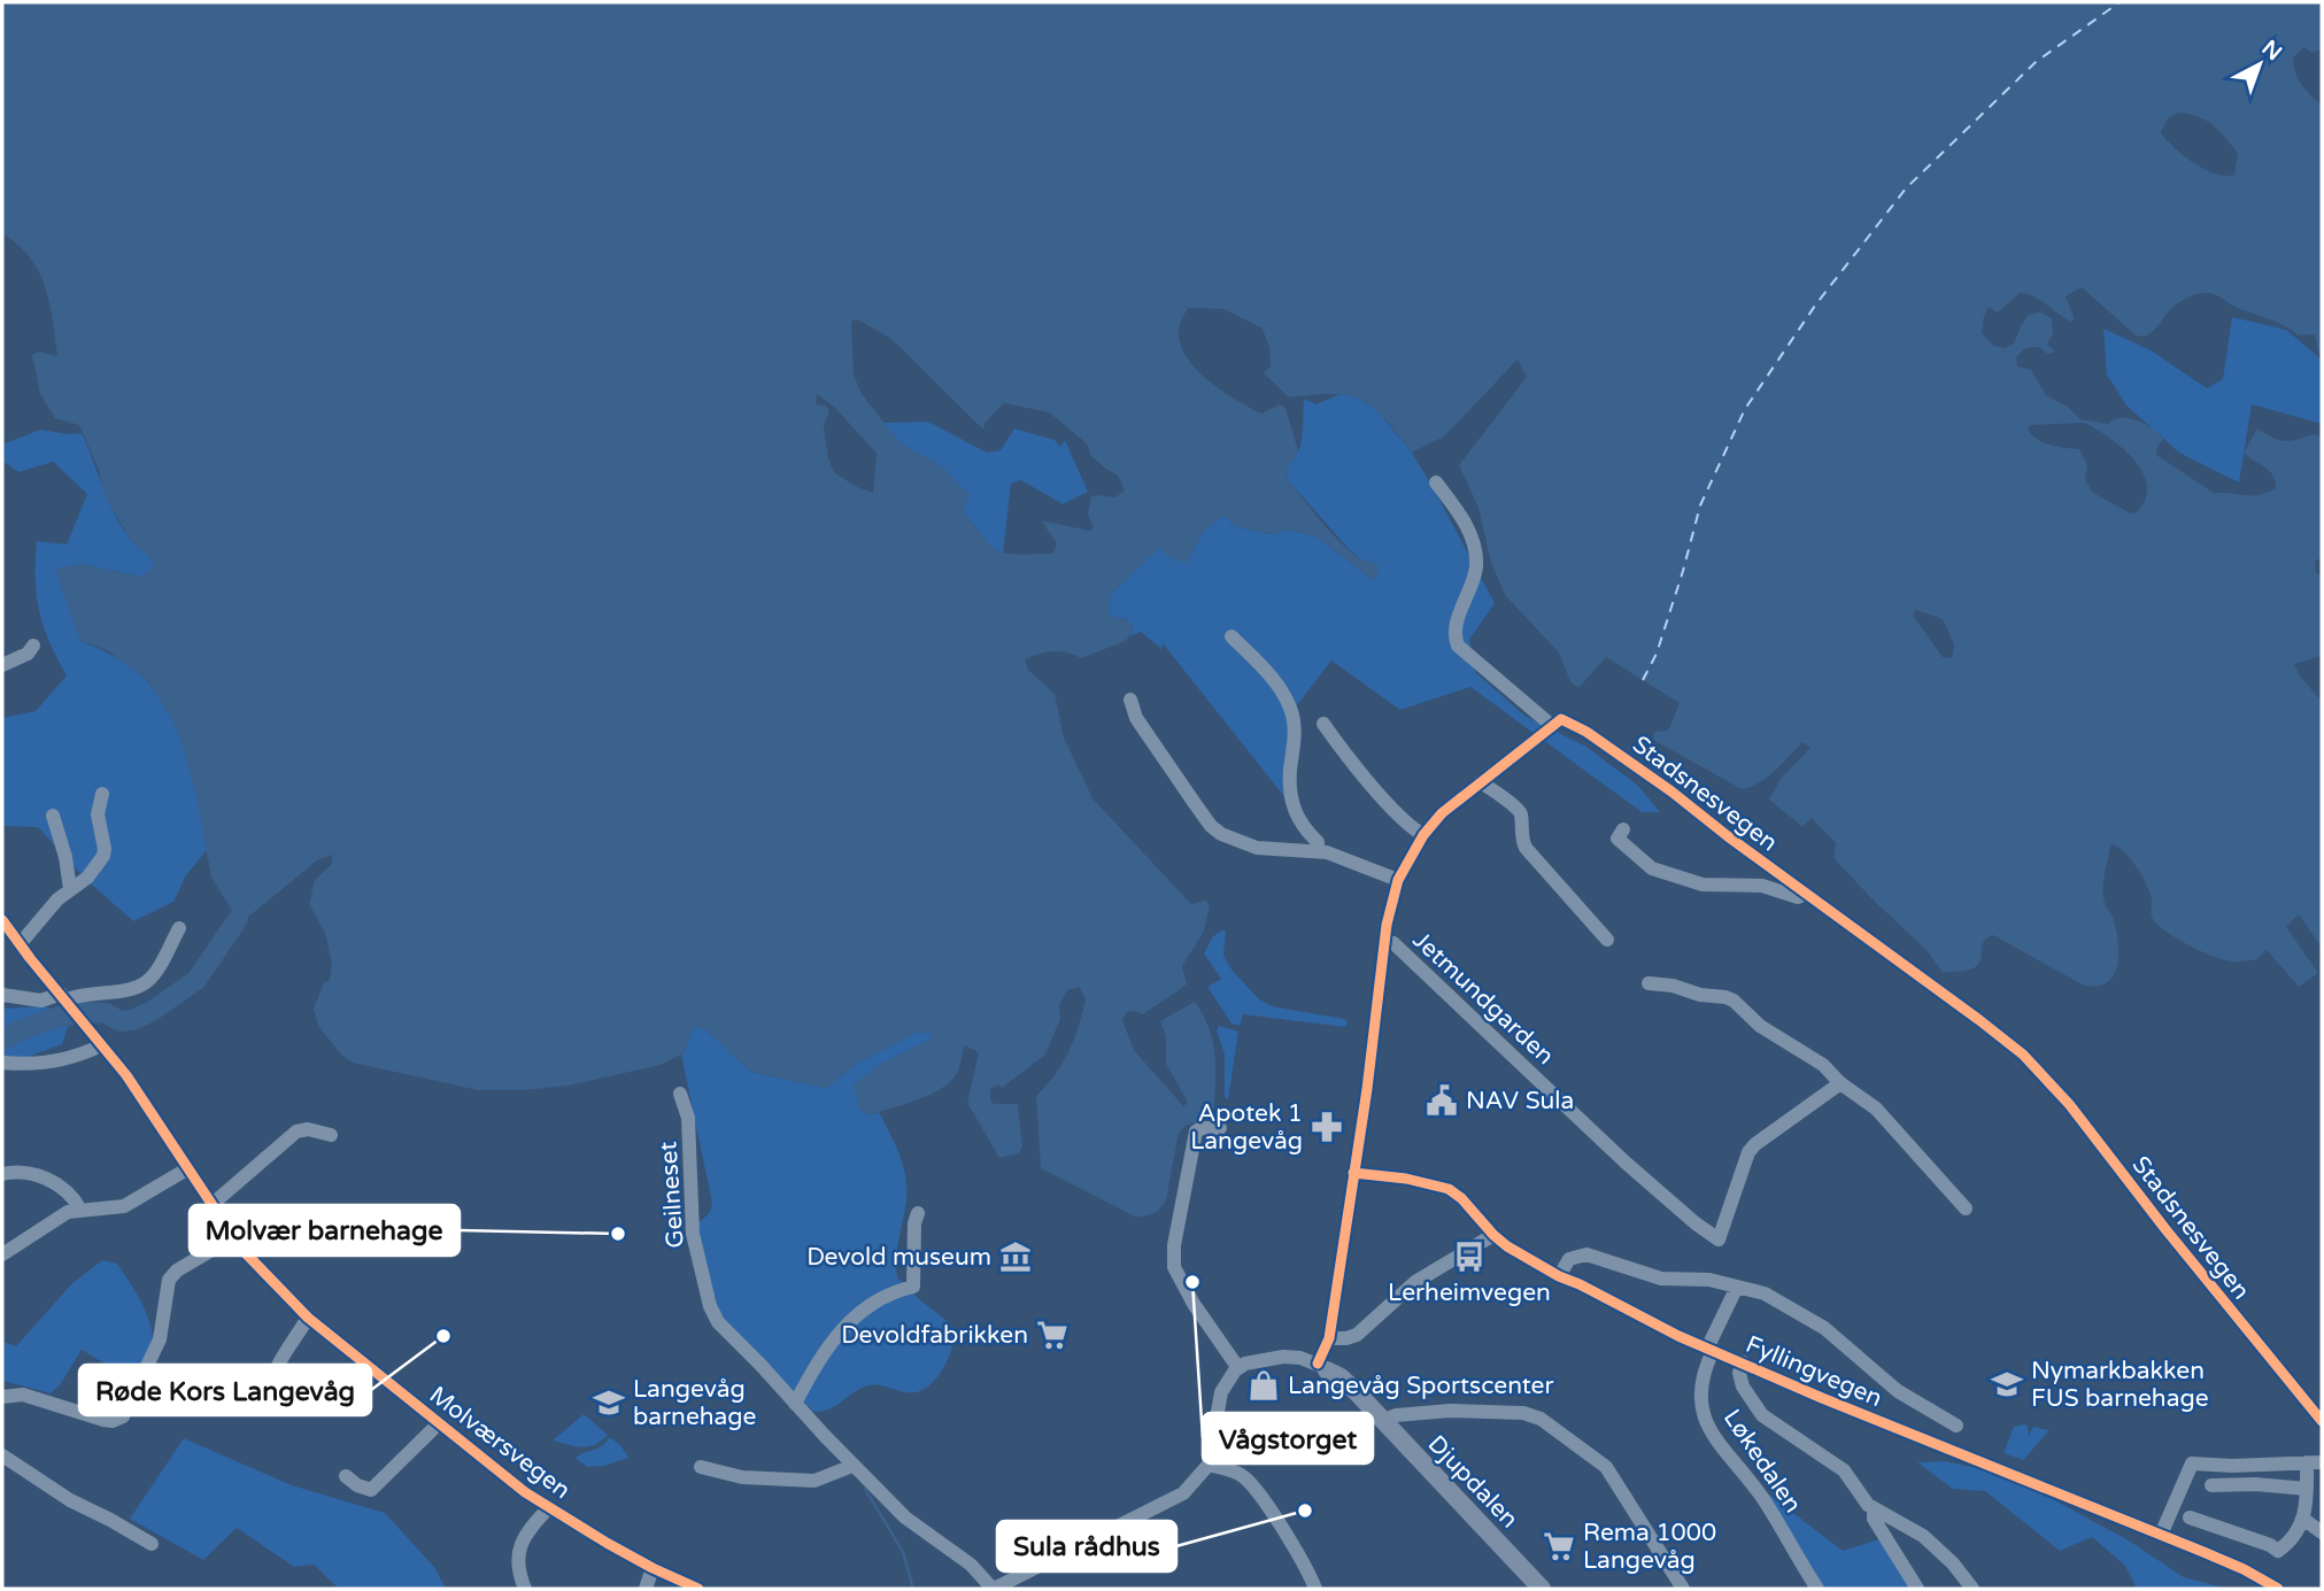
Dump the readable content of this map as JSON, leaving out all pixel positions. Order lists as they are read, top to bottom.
{
  "streets": {
    "main road": ["Djupdalen"],
    "street": [
      "Stadsnesvegen",
      "Jetmundgarden",
      "Geilneset",
      "Fyllingvegen",
      "Molværsvegen",
      "Løkedalen"
    ]
  },
  "crossings": [
    ["Fyllingvegen", "Løkedalen"]
  ],
  "places": {
    "public building": ["NAV Sula"],
    "pharmacy": ["Apotek 1 Langevåg"],
    "other": [
      "Molvær barnehage",
      "Vågstorget",
      "Røde Kors Langevåg",
      "Sula rådhus"
    ],
    "museum": ["Devold museum"],
    "bus stop": ["Lerheimvegen"],
    "supermarket": ["Devoldfabrikken", "Rema 1000 Langevåg"],
    "school or university": ["Nymarkbakken FUS barnehage", "Langevåg barnehage"],
    "shop": ["Langevåg Sportscenter"]
  },
  "north": "top right"
}
